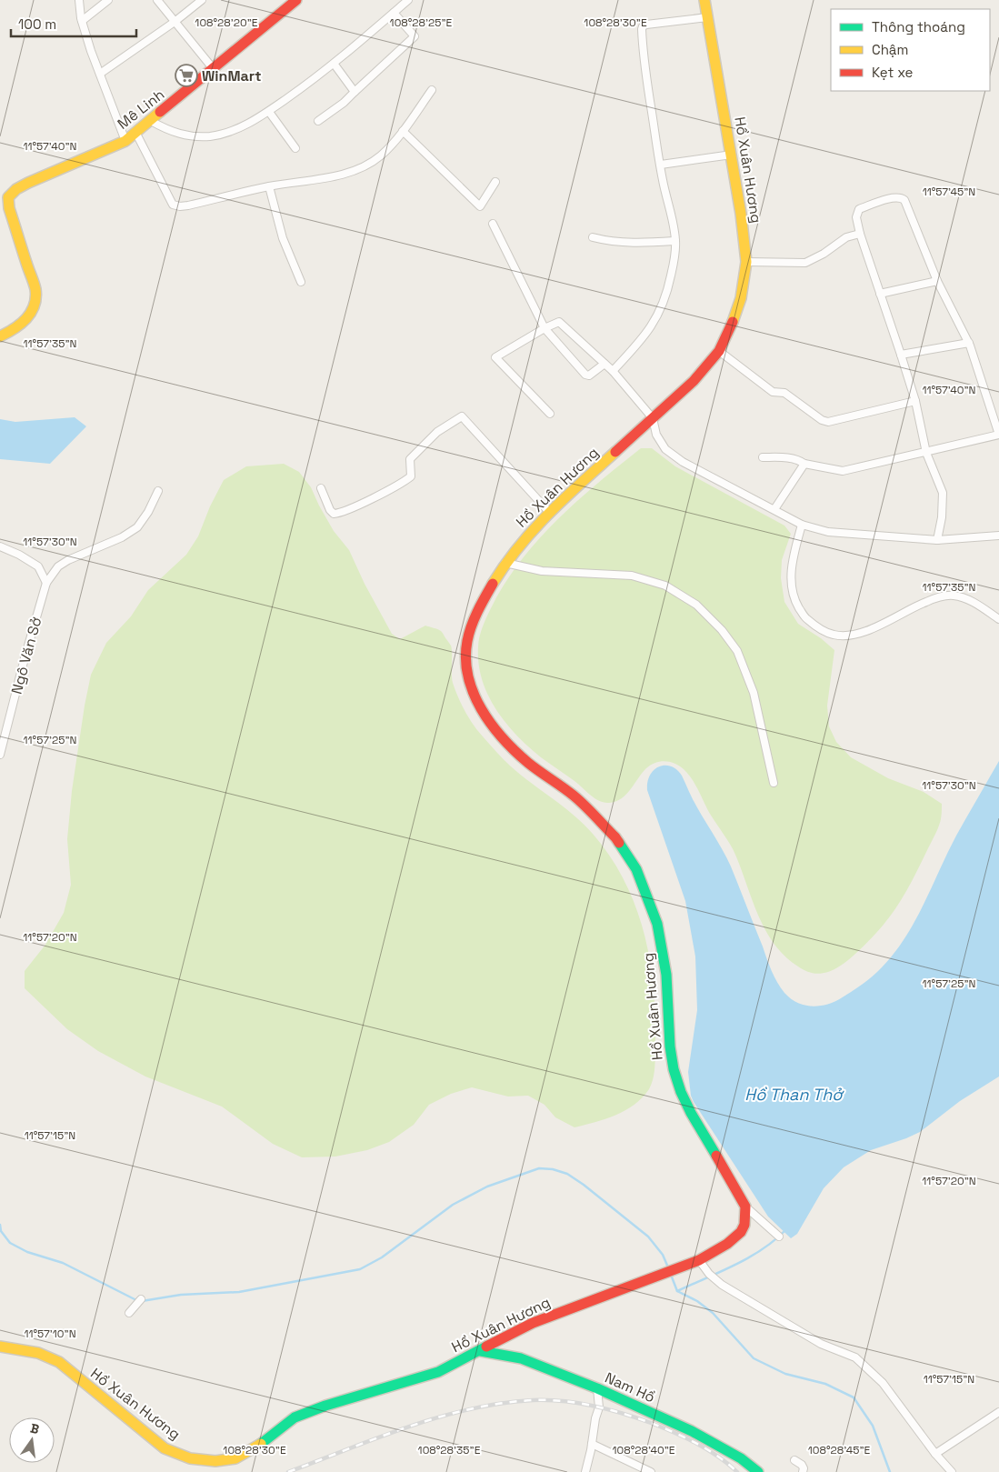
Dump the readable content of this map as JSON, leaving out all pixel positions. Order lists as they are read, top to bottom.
{
  "streets": {
    "main road": ["Mê Linh", "Hồ Xuân Hương", "Nam Hồ"],
    "street": ["Ngô Văn Sở"]
  },
  "crossings": [
    ["Hồ Xuân Hương", "Nam Hồ"]
  ],
  "water": ["Hồ Than Thở"],
  "places": {
    "supermarket": ["WinMart"]
  },
  "legend": ["Thông thoáng", "Chậm", "Kẹt xe"],
  "scale_bar": "100 m",
  "north": "top",
  "coordinates": [
    "108°28'30\"E",
    "108°28'20\"E",
    "108°28'25\"E",
    "11°57'40\"N",
    "11°57'45\"N",
    "11°57'35\"N",
    "11°57'30\"N",
    "11°57'25\"N",
    "11°57'20\"N",
    "11°57'15\"N",
    "11°57'10\"N",
    "108°28'35\"E",
    "108°28'40\"E",
    "108°28'45\"E"
  ]
}
